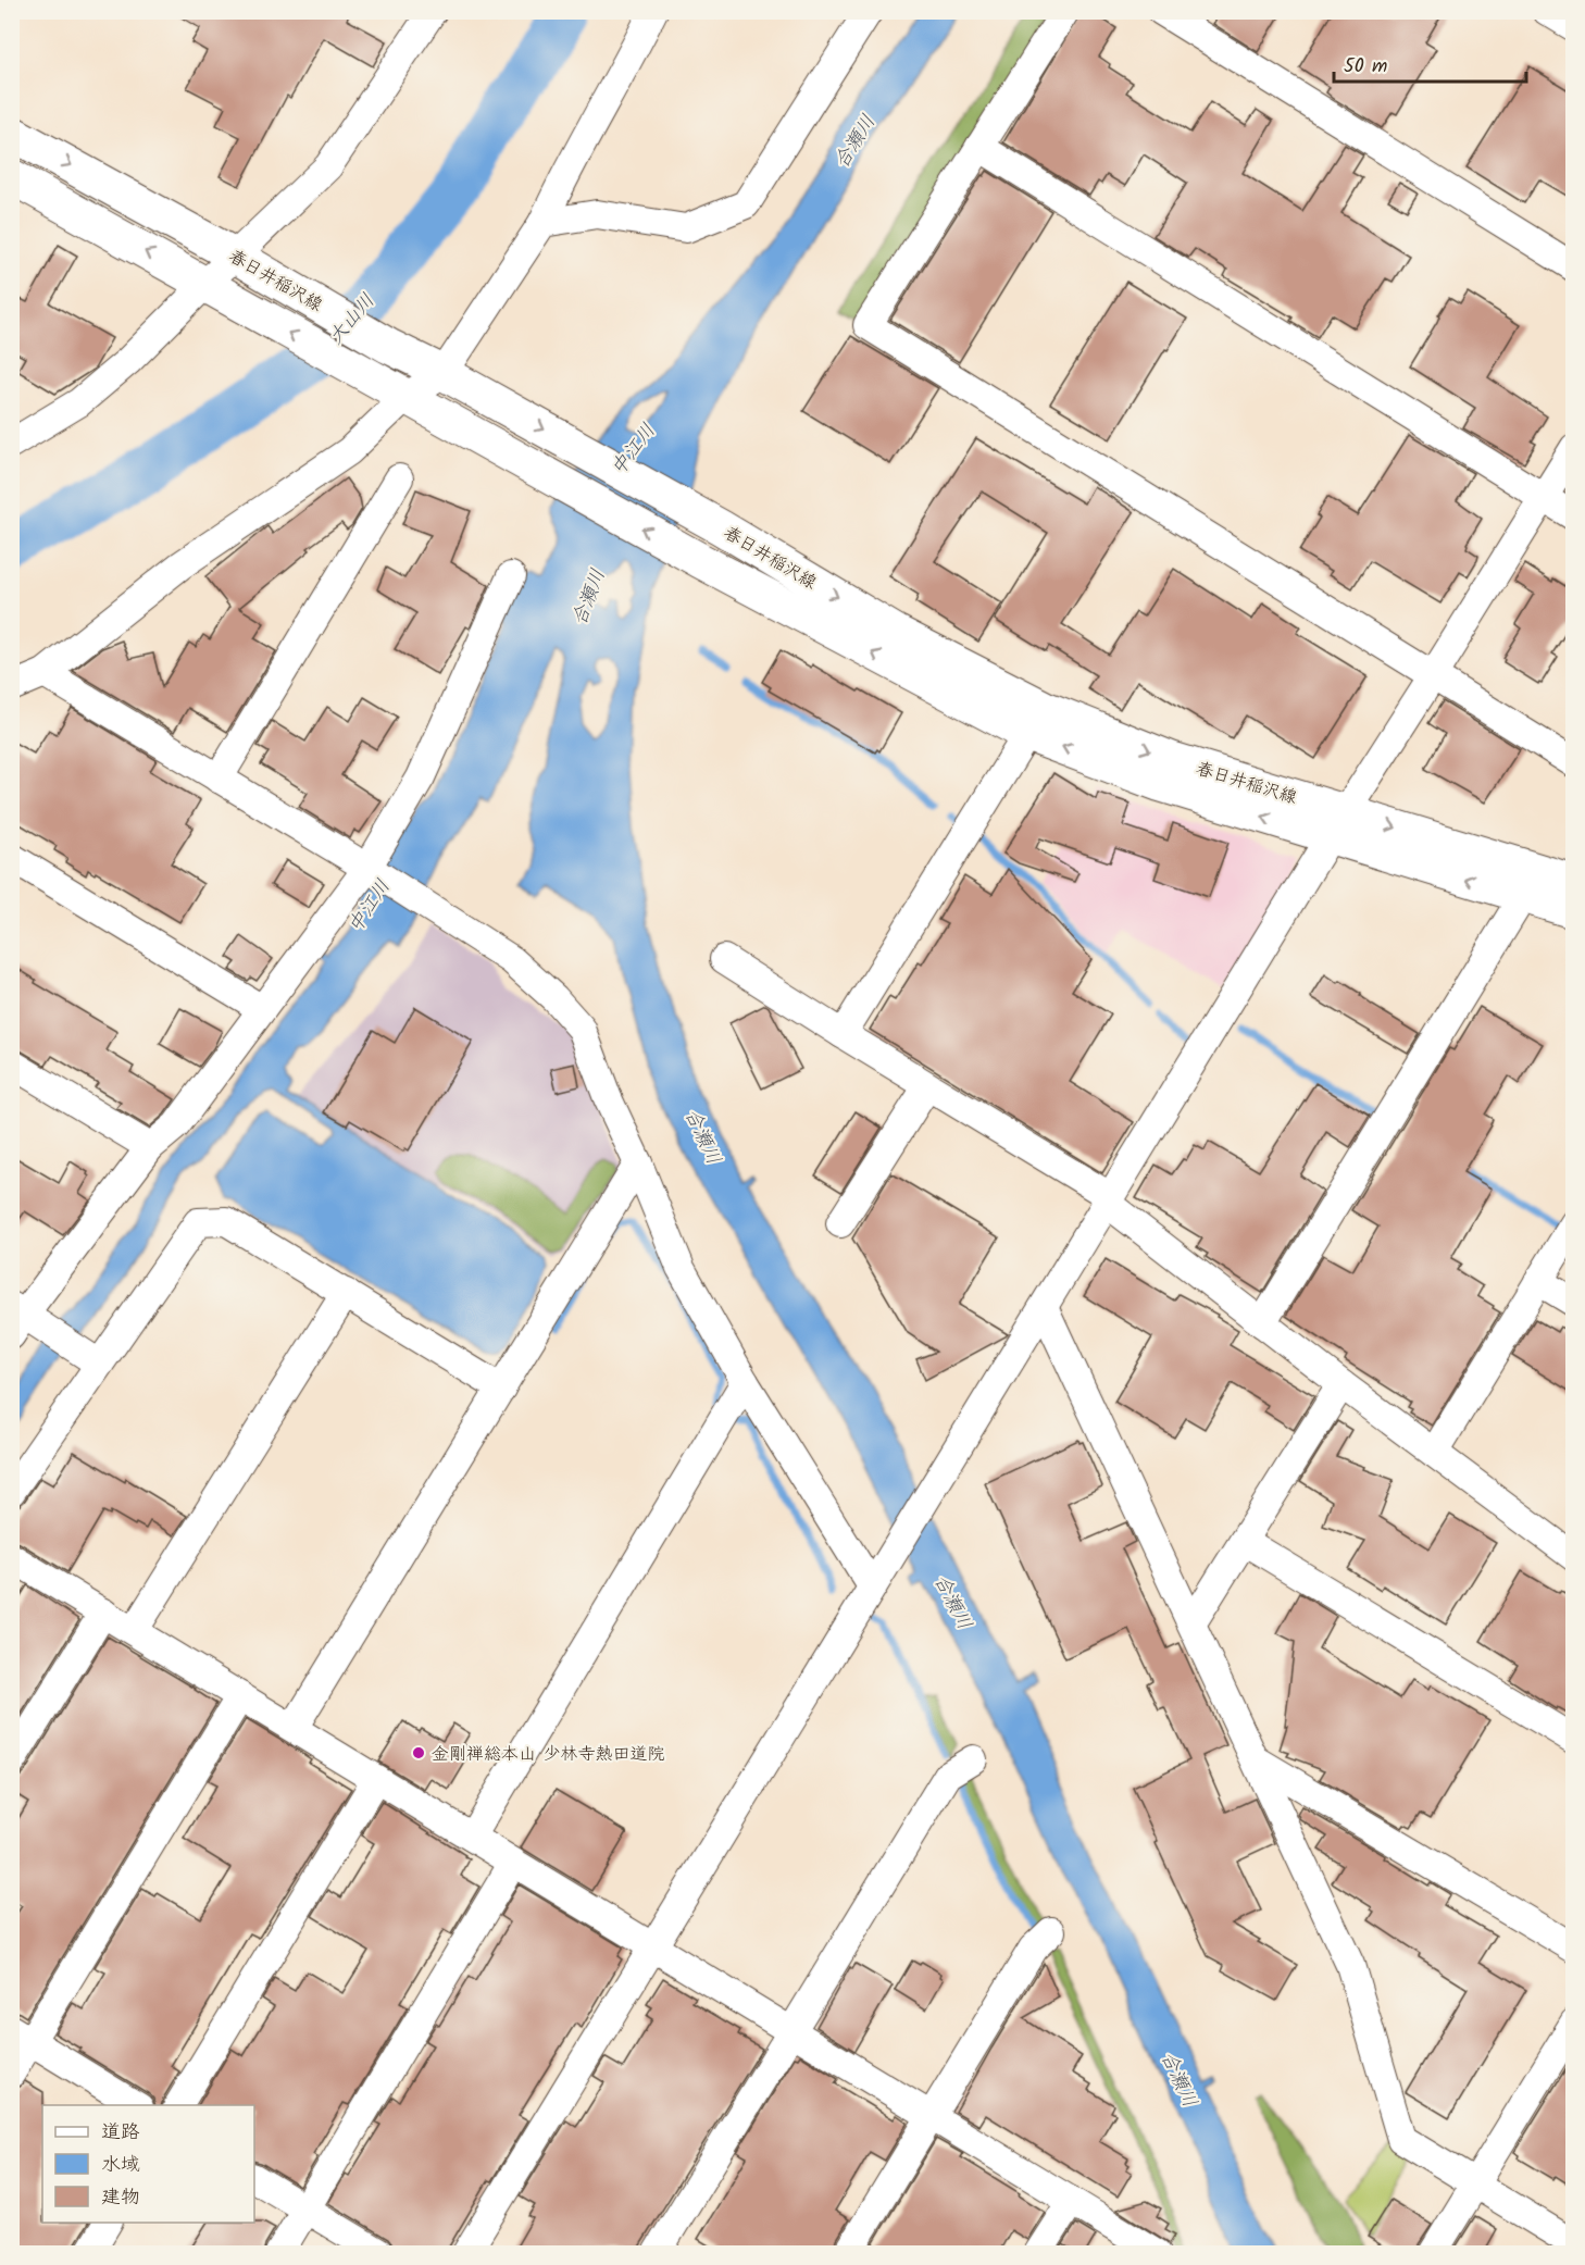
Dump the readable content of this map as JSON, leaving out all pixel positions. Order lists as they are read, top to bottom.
{
  "streets": {
    "main road": ["春日井稲沢線"]
  },
  "water": ["合瀬川", "大山川", "中江川"],
  "places": ["金剛禅総本山 少林寺熱田道院"],
  "legend": ["道路", "水域", "建物"],
  "scale_bar": "50 m"
}
